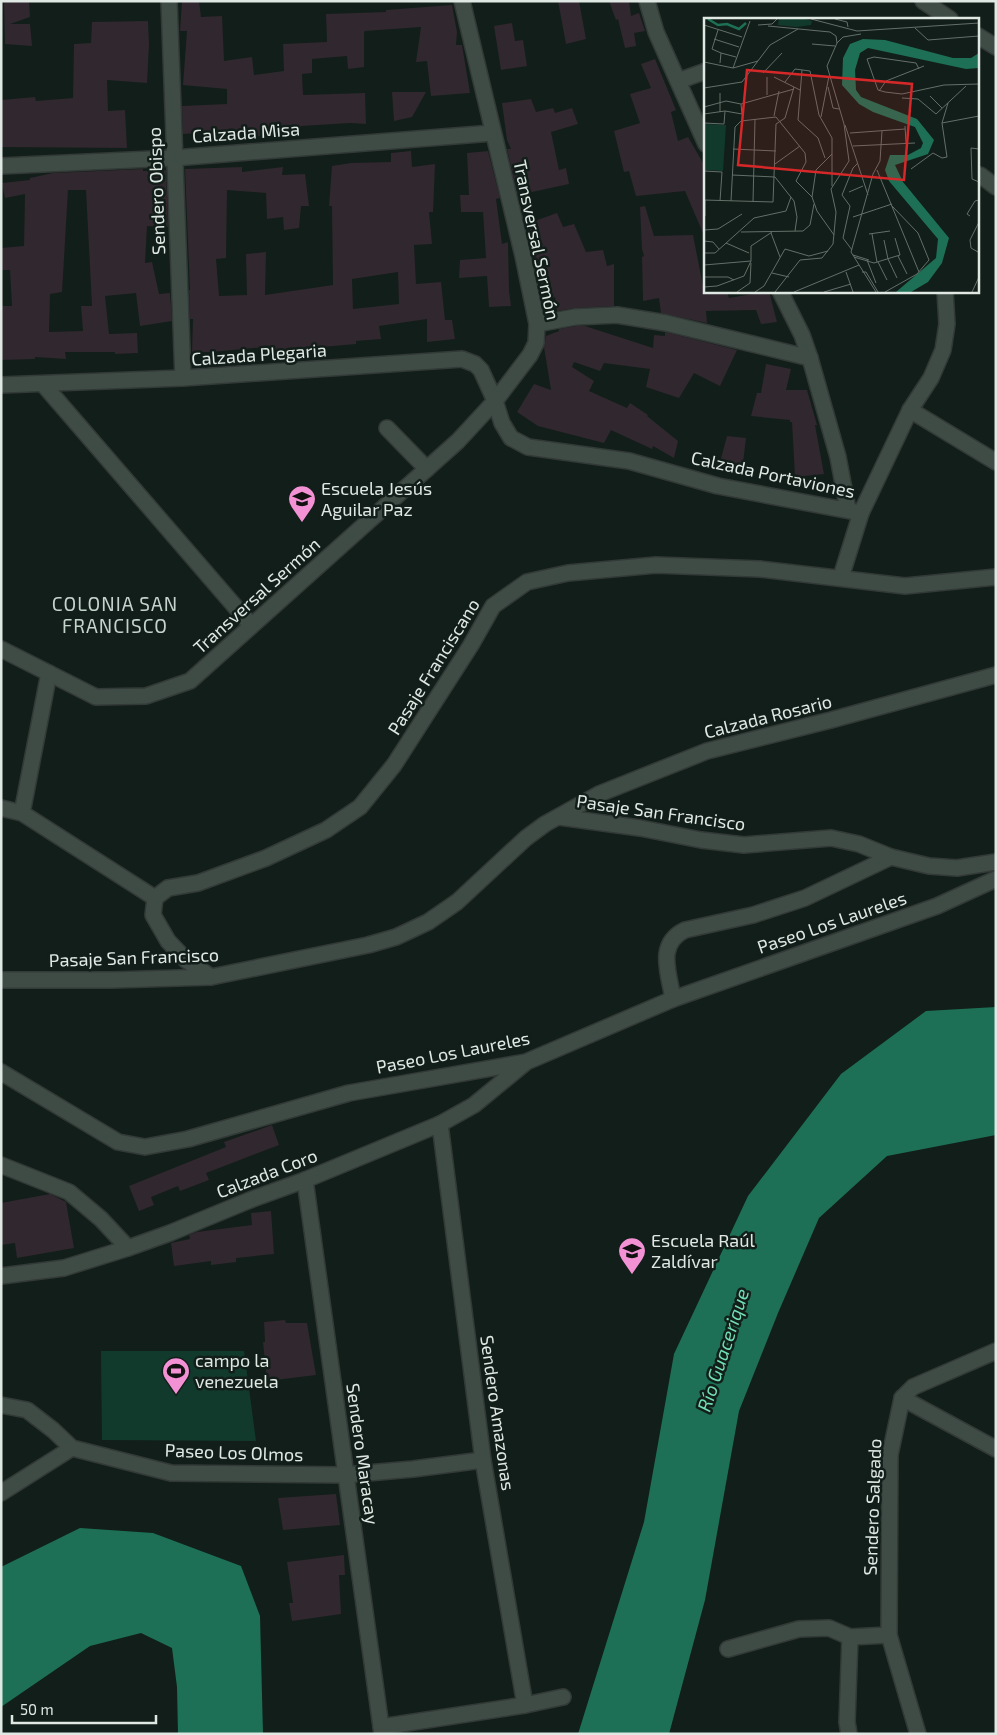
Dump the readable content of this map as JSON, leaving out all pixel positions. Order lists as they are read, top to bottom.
{
  "streets": {
    "street": [
      "Calzada Misa",
      "Sendero Obispo",
      "Transversal Sermón",
      "Calzada Plegaria",
      "Calzada Portaviones",
      "Pasaje Franciscano",
      "Calzada Rosario",
      "Pasaje San Francisco",
      "Paseo Los Laureles",
      "Calzada Coro",
      "Sendero Amazonas",
      "Paseo Los Olmos",
      "Sendero Maracay",
      "Sendero Salgado"
    ]
  },
  "crossings": [
    ["Calzada Misa", "Sendero Obispo"],
    ["Calzada Misa", "Transversal Sermón"],
    ["Sendero Obispo", "Calzada Plegaria"],
    ["Transversal Sermón", "Calzada Plegaria"],
    ["Transversal Sermón", "Calzada Portaviones"],
    ["Calzada Plegaria", "Calzada Portaviones"],
    ["Calzada Rosario", "Pasaje San Francisco"],
    ["Paseo Los Laureles", "Calzada Coro"],
    ["Calzada Coro", "Sendero Amazonas"],
    ["Calzada Coro", "Sendero Maracay"],
    ["Sendero Amazonas", "Paseo Los Olmos"],
    ["Paseo Los Olmos", "Sendero Maracay"]
  ],
  "districts": ["COLONIA SAN FRANCISCO"],
  "water": ["Río Guacerique"],
  "places": {
    "school or university": ["Escuela Jesús Aguilar Paz", "Escuela Raúl Zaldívar"],
    "sports": ["campo la venezuela"]
  },
  "scale_bar": "50 m"
}
